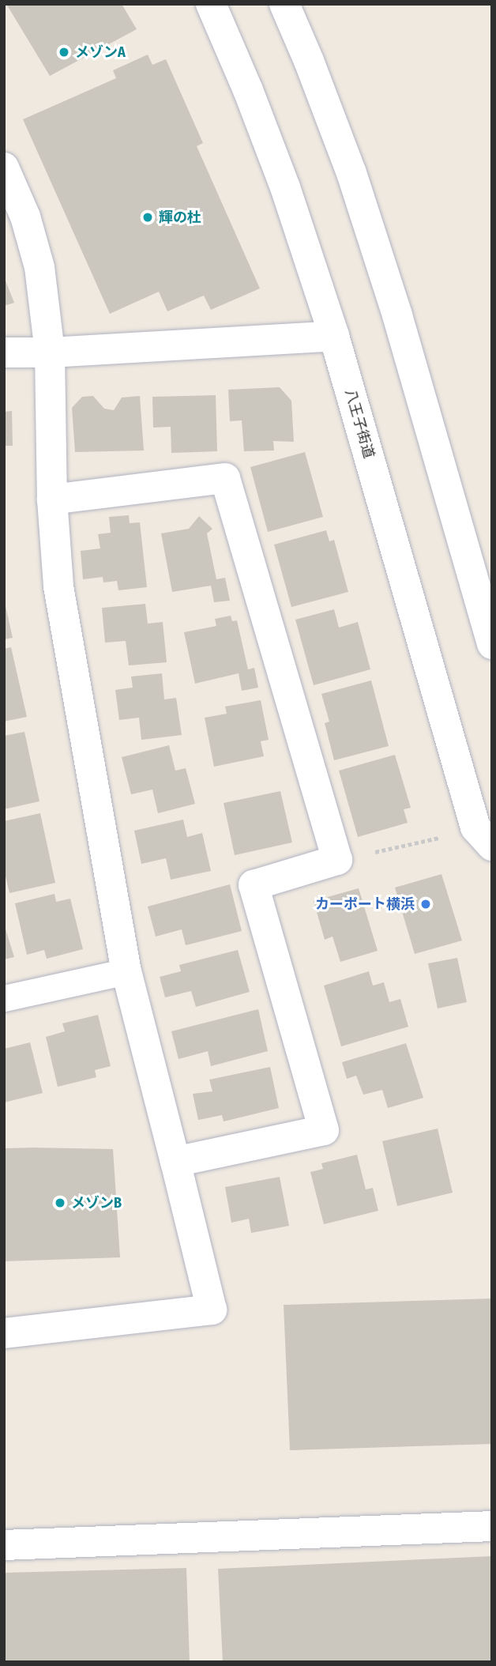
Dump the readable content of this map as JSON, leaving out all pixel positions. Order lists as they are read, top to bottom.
{
  "streets": {
    "street": ["八王子街道"]
  },
  "places": [
    "メゾンA",
    "輝の杜",
    "カーポート横浜",
    "メゾンB"
  ]
}
